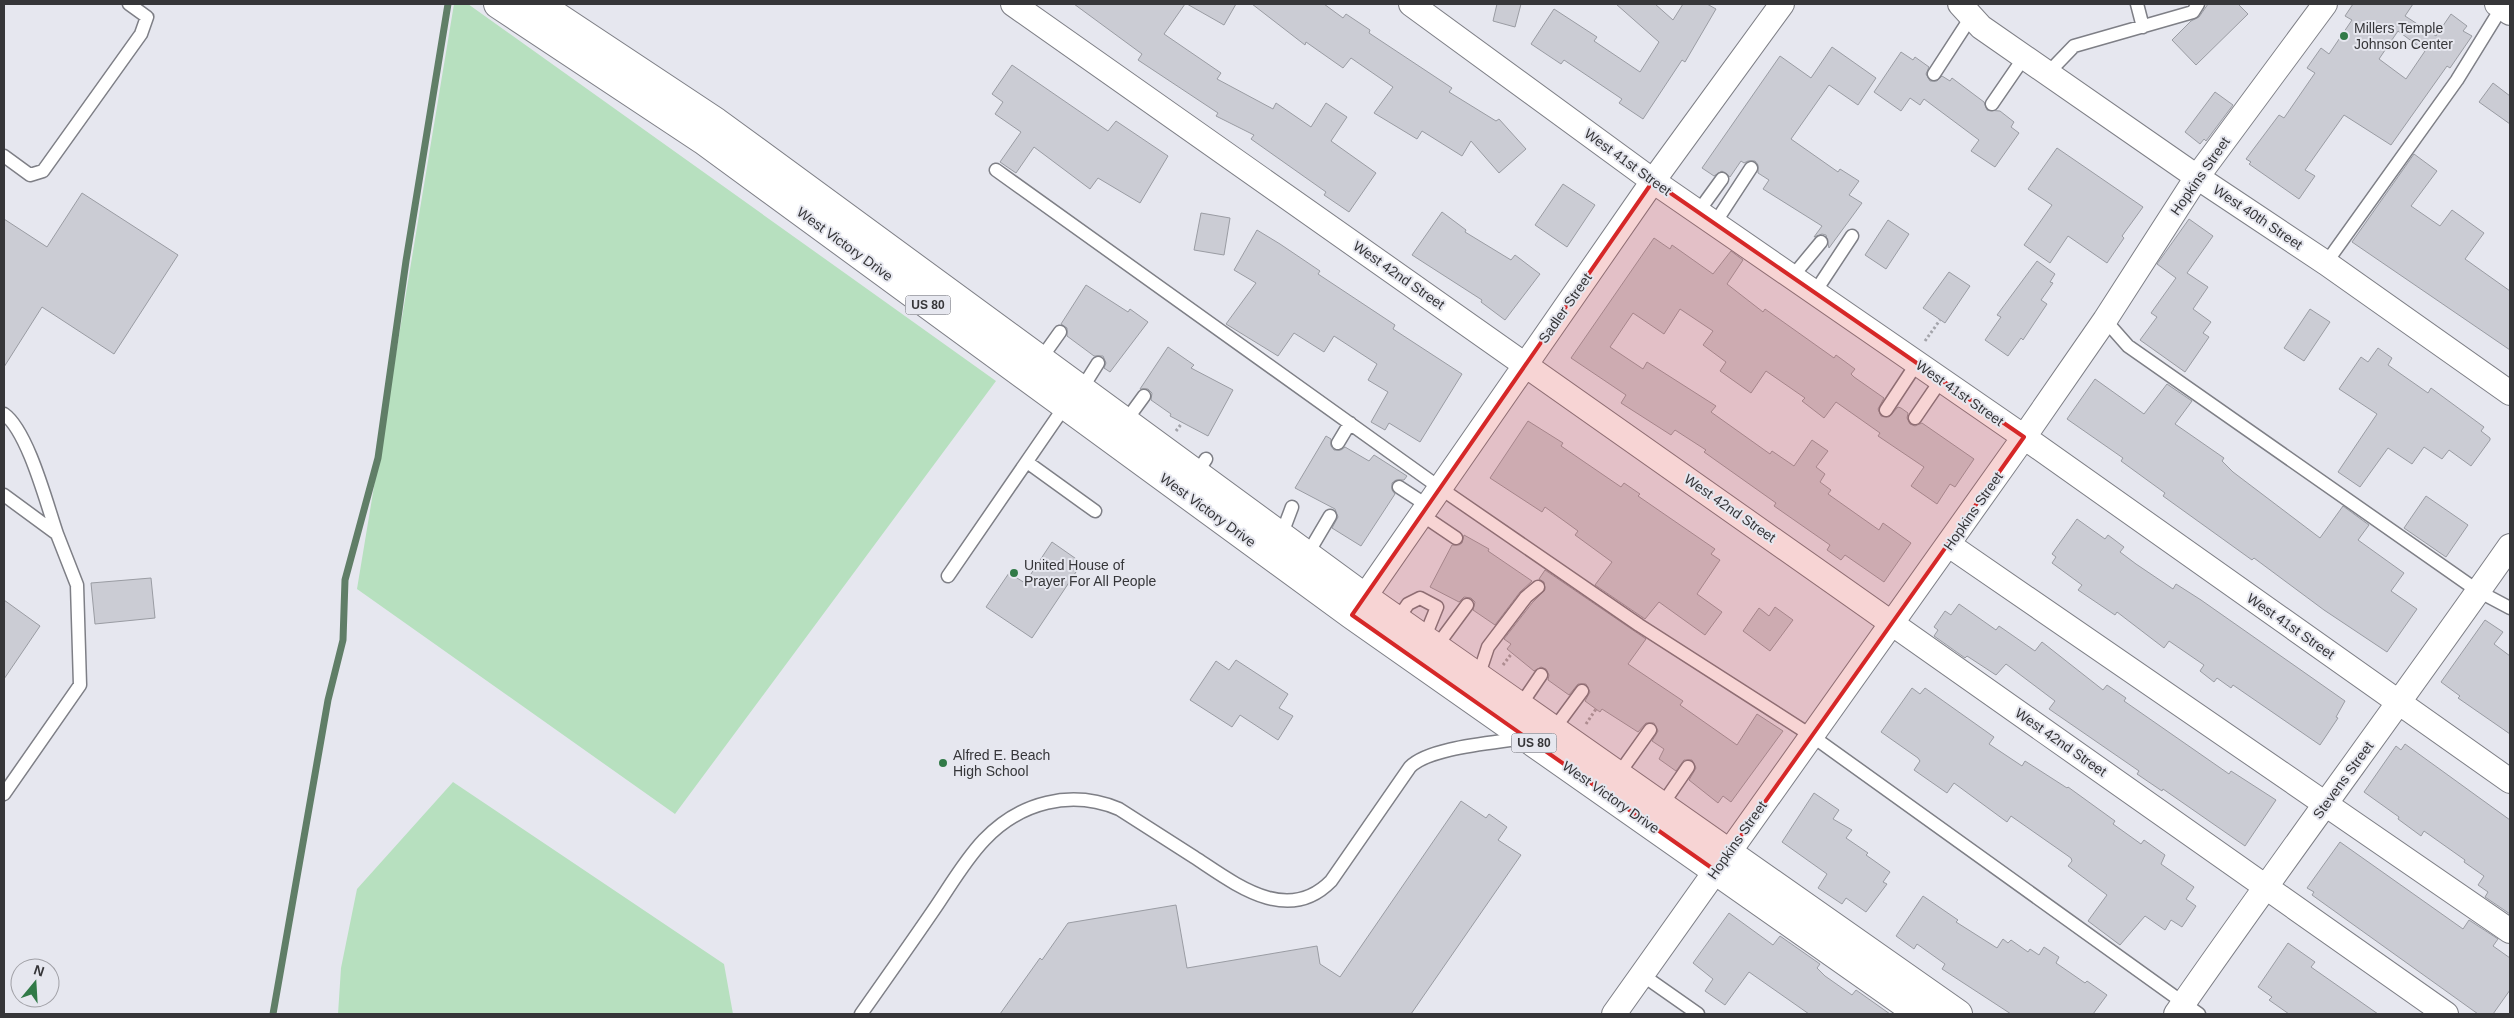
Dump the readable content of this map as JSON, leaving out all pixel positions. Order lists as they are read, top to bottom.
{
  "streets": {
    "main road": ["West Victory Drive", "US 80"],
    "street": [
      "West 41st Street",
      "Hopkins Street",
      "West 40th Street",
      "West 42nd Street",
      "Sadler Street",
      "Stevens Street"
    ]
  },
  "crossings": [
    ["West 41st Street", "Hopkins Street"],
    ["West 41st Street", "Sadler Street"],
    ["West 41st Street", "Stevens Street"],
    ["Hopkins Street", "West 40th Street"],
    ["Hopkins Street", "West Victory Drive"],
    ["Hopkins Street", "West 42nd Street"],
    ["West Victory Drive", "Sadler Street"],
    ["West 42nd Street", "Sadler Street"],
    ["West 42nd Street", "Stevens Street"]
  ],
  "places": ["Millers Temple Johnson Center", "United House of Prayer For All People", "Alfred E. Beach High School"],
  "north": "top"
}
